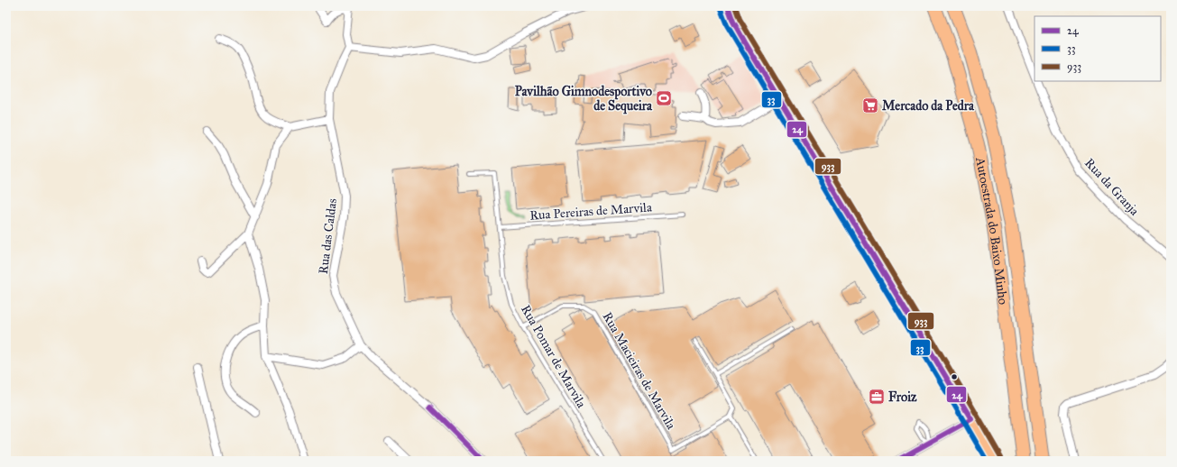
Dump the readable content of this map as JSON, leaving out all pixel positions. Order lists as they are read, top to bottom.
{
  "streets": {
    "highway": ["Autoestrada do Baixo Minho"],
    "street": ["Rua da Granja", "Rua das Caldas"],
    "lane": ["Rua Pereiras de Marvila", "Rua Pomar de Marvila", "Rua Macieiras de Marvila"]
  },
  "crossings": [
    ["Rua Pereiras de Marvila", "Rua Pomar de Marvila"],
    ["Rua Pomar de Marvila", "Rua Macieiras de Marvila"]
  ],
  "places": {
    "sports": ["Pavilhão Gimnodesportivo de Sequeira"],
    "supermarket": ["Mercado da Pedra"],
    "office": ["Froiz"]
  },
  "lines": ["transit line 24", "transit line 933", "transit line 33"],
  "legend": ["24", "33", "933"]
}
